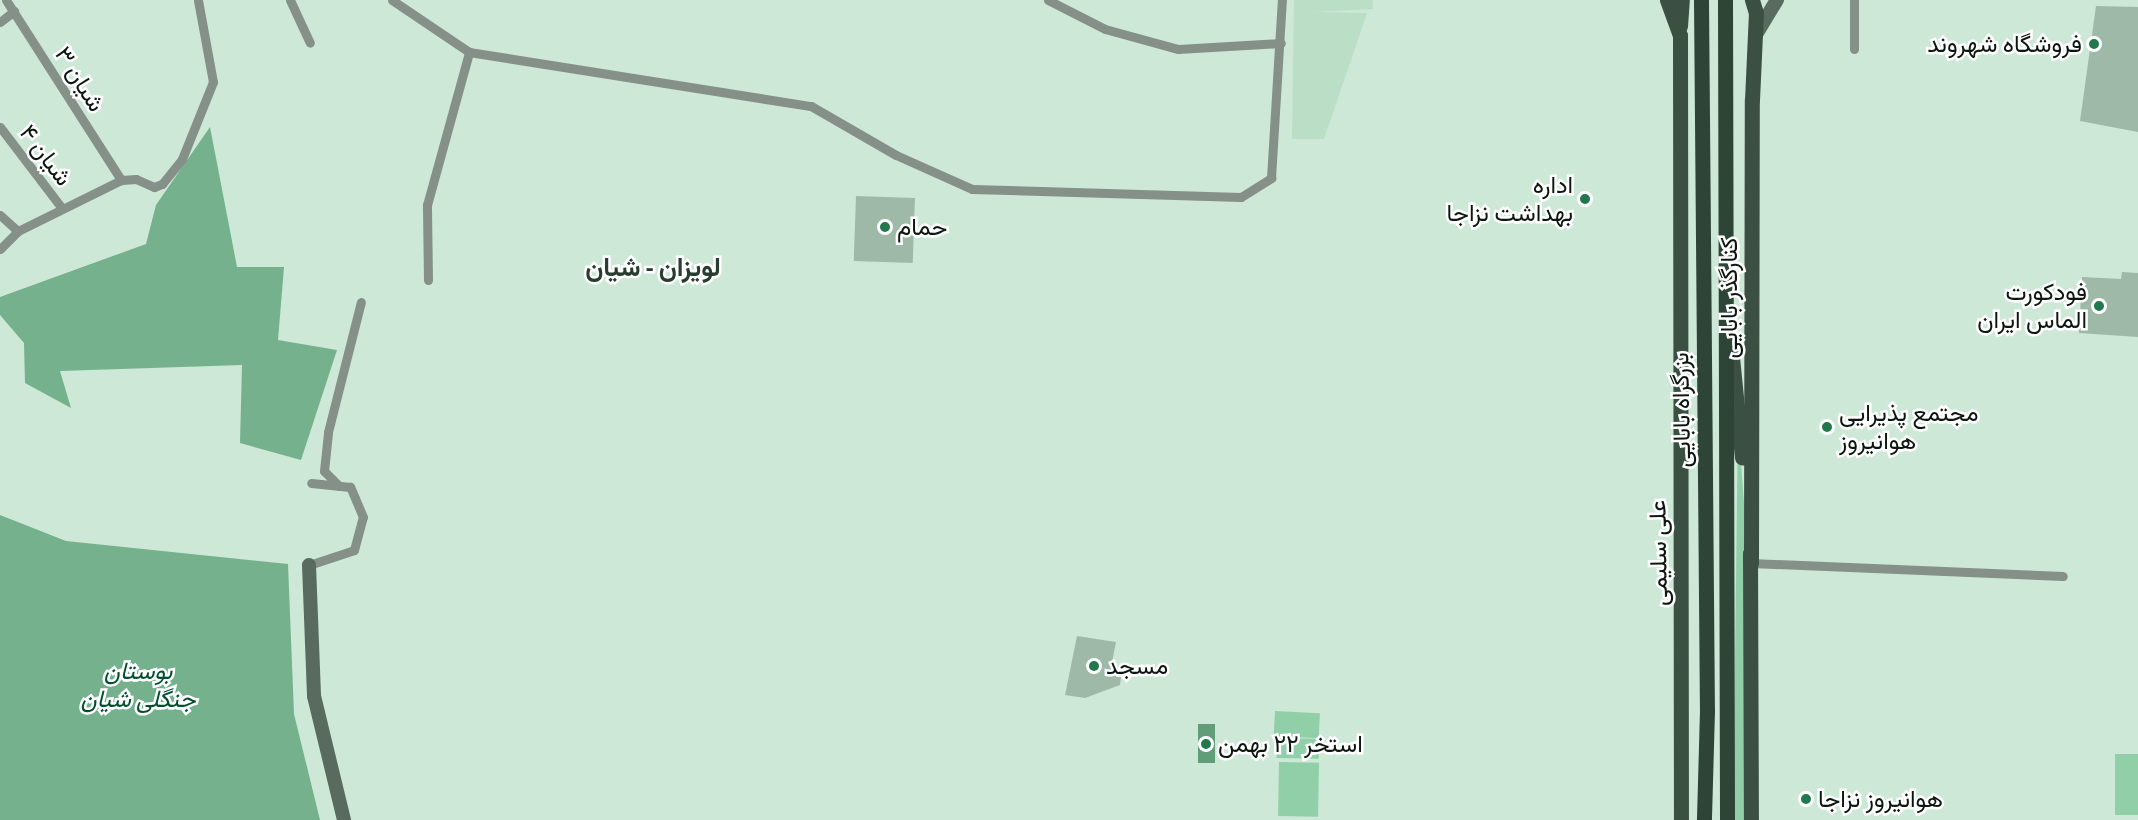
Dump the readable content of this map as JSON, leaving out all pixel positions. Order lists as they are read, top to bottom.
{
  "streets": {
    "highway": ["بزرگراه بابایی"],
    "main road": ["کنارگذر بابایی", "علی سلیمی"],
    "street": ["شیان ۳", "شیان ۴"]
  },
  "districts": ["لویزان - شیان"],
  "parks": ["بوستان جنگلی شیان"],
  "places": [
    "فروشگاه شهروند",
    "اداره بهداشت نزاجا",
    "حمام",
    "فودکورت الماس ایران",
    "مجتمع پذیرایی هوانیروز",
    "مسجد",
    "استخر ۲۲ بهمن",
    "هوانیروز نزاجا"
  ]
}
